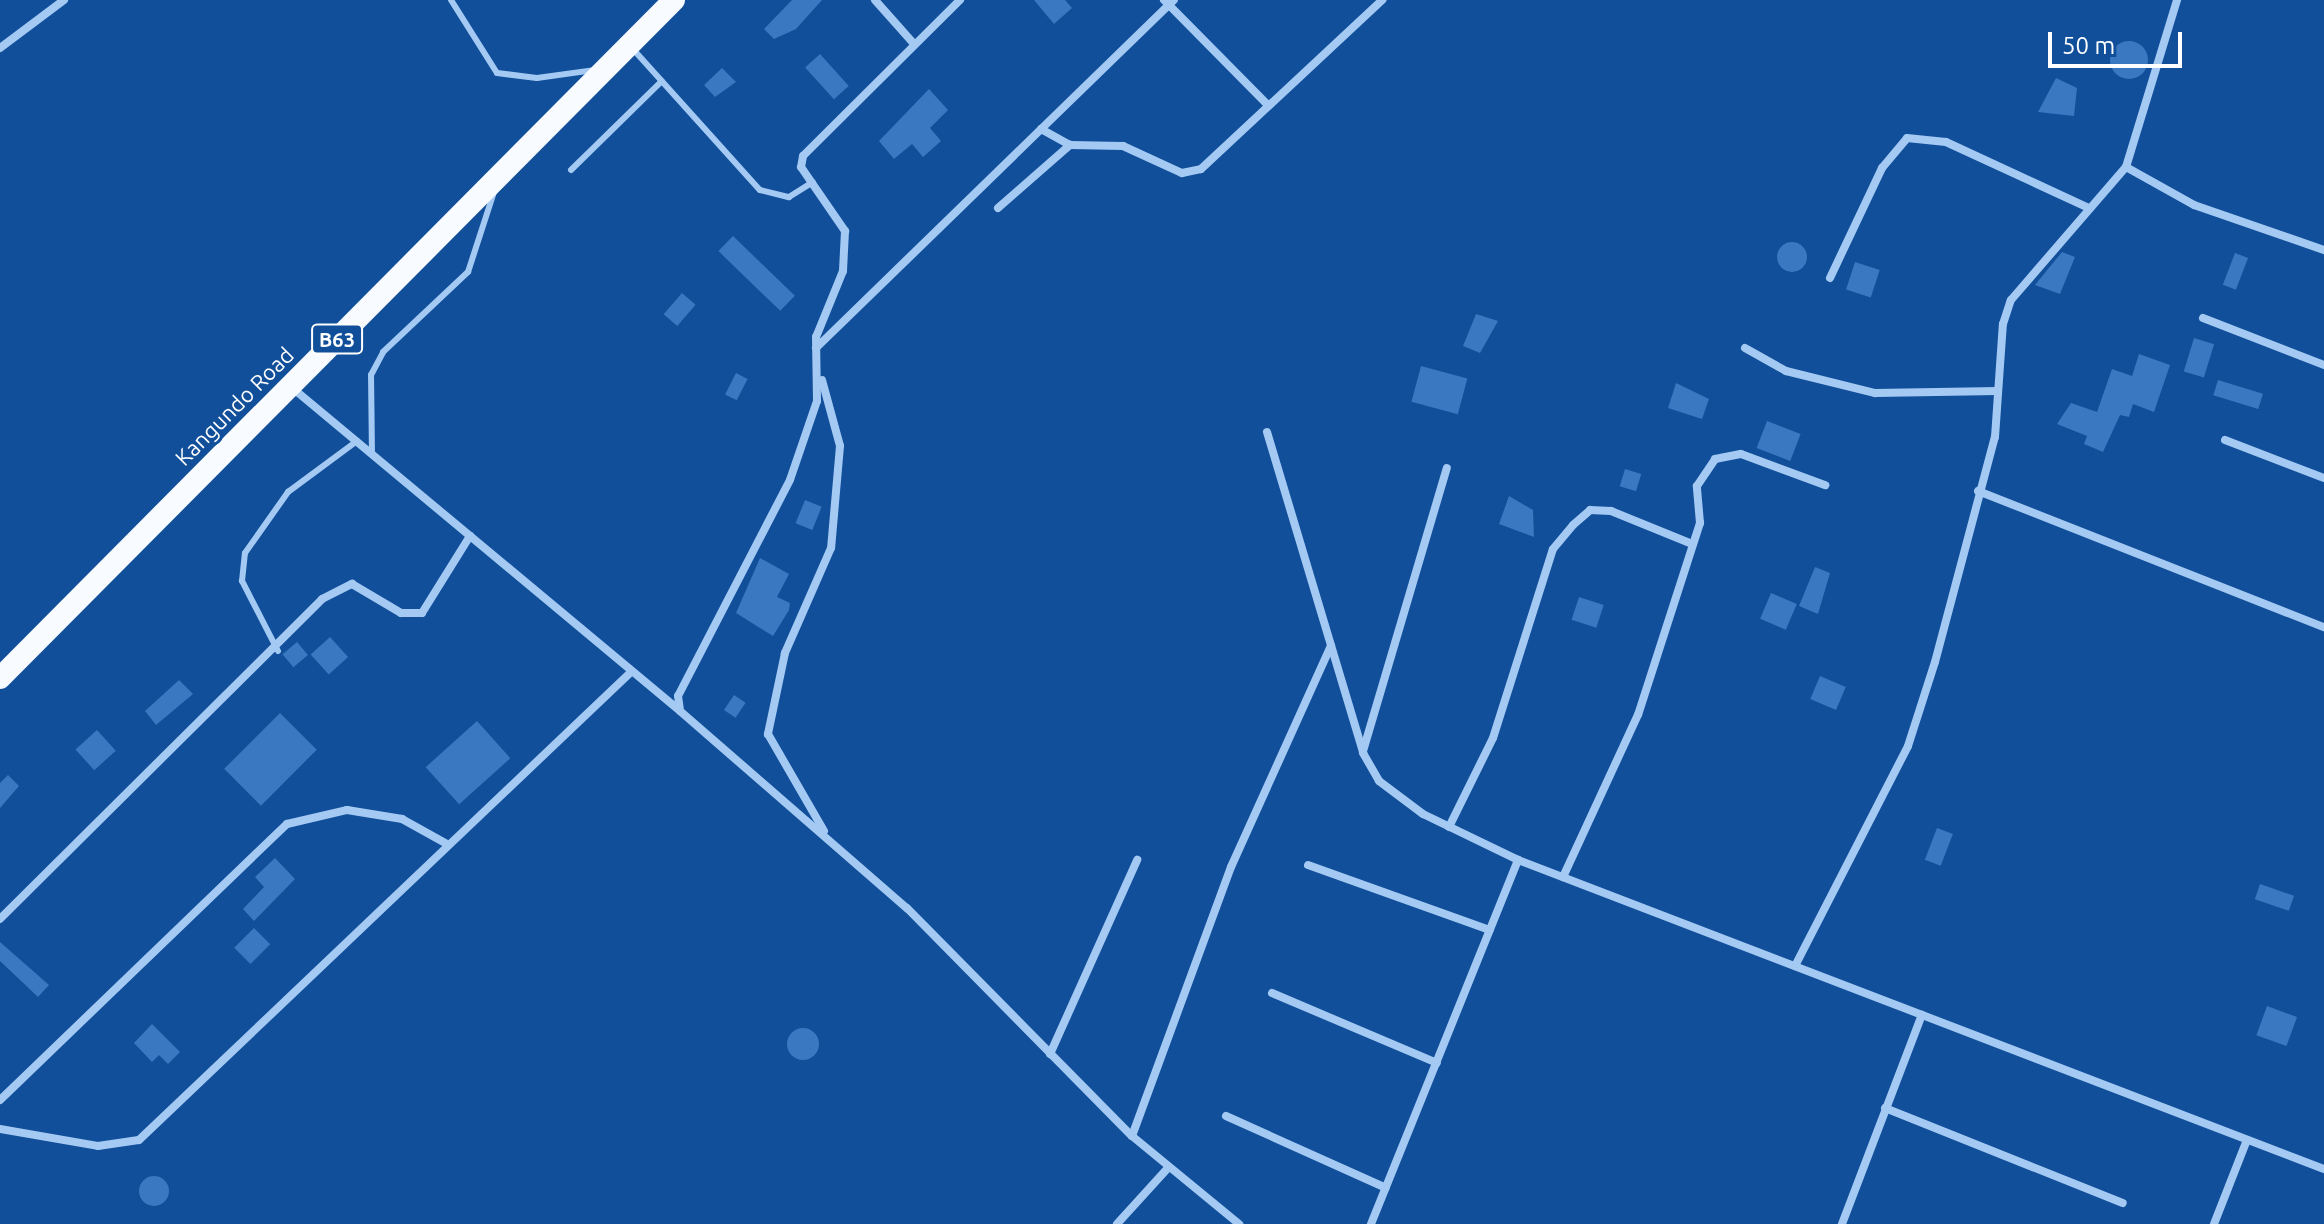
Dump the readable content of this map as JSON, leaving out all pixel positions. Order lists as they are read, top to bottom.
{
  "streets": {
    "highway": ["B63", "Kangundo Road"]
  },
  "scale_bar": "50 m"
}
